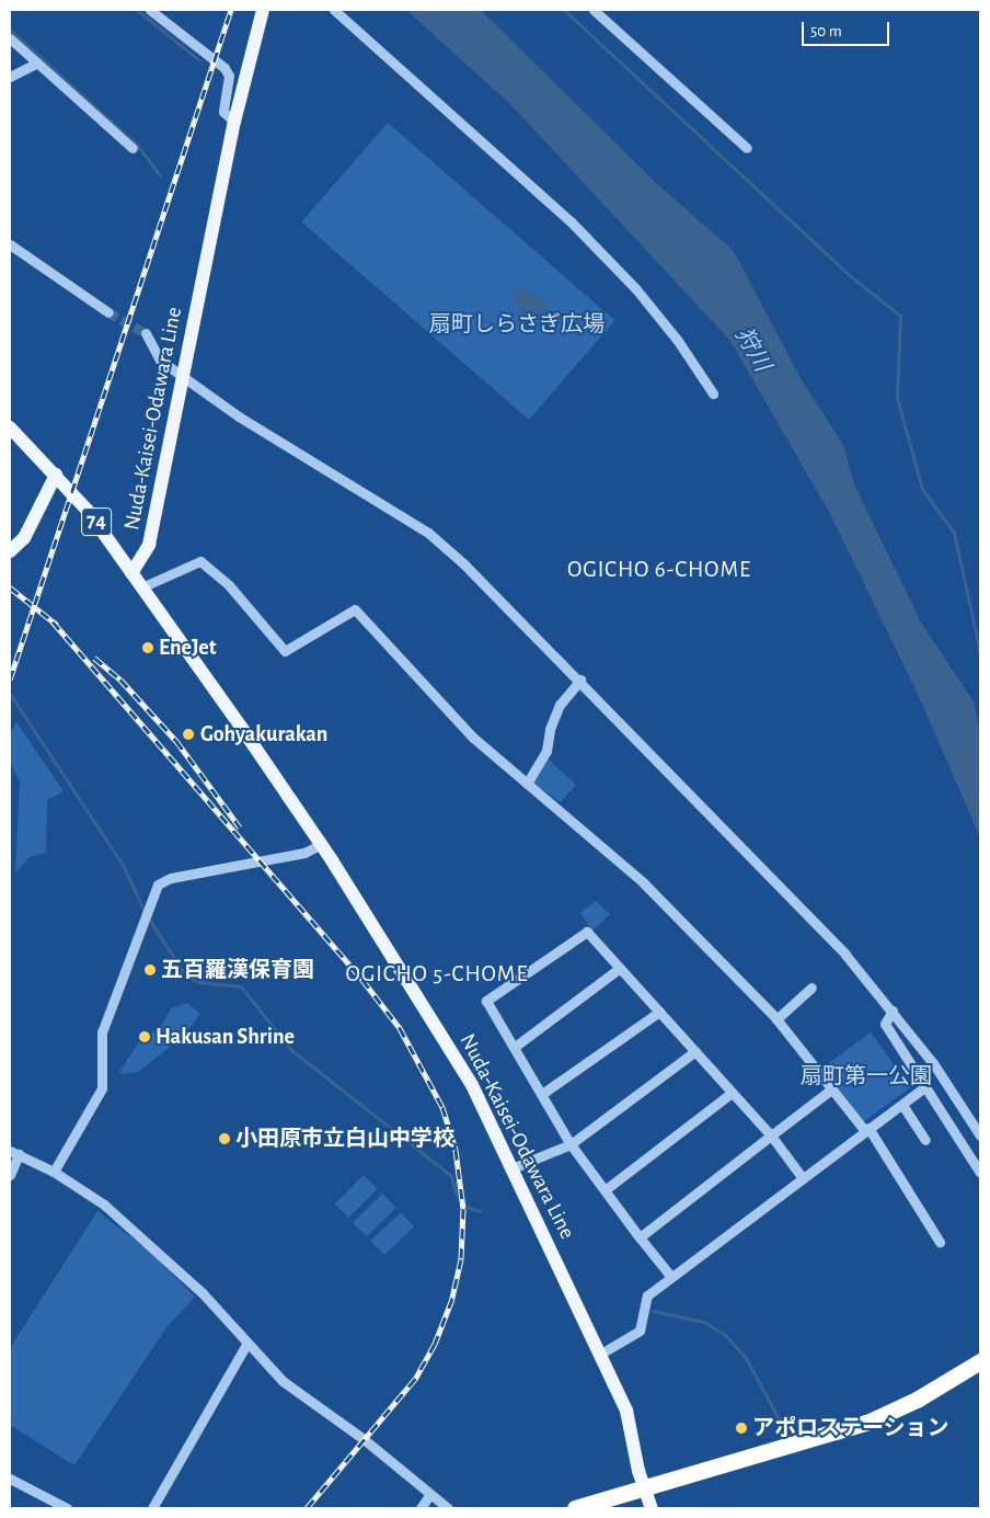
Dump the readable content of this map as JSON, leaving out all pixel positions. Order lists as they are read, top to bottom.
{
  "streets": {
    "main road": ["Nuda-Kaisei-Odawara Line", "74"]
  },
  "crossings": [
    ["Nuda-Kaisei-Odawara Line", "74"]
  ],
  "districts": ["OGICHO 6-CHOME", "OGICHO 5-CHOME"],
  "water": ["狩川"],
  "parks": ["扇町しらさぎ広場", "扇町第一公園"],
  "places": [
    "EneJet",
    "Gohyakurakan",
    "五百羅漢保育園",
    "Hakusan Shrine",
    "小田原市立白山中学校",
    "アポロステーション"
  ],
  "scale_bar": "50 m"
}
